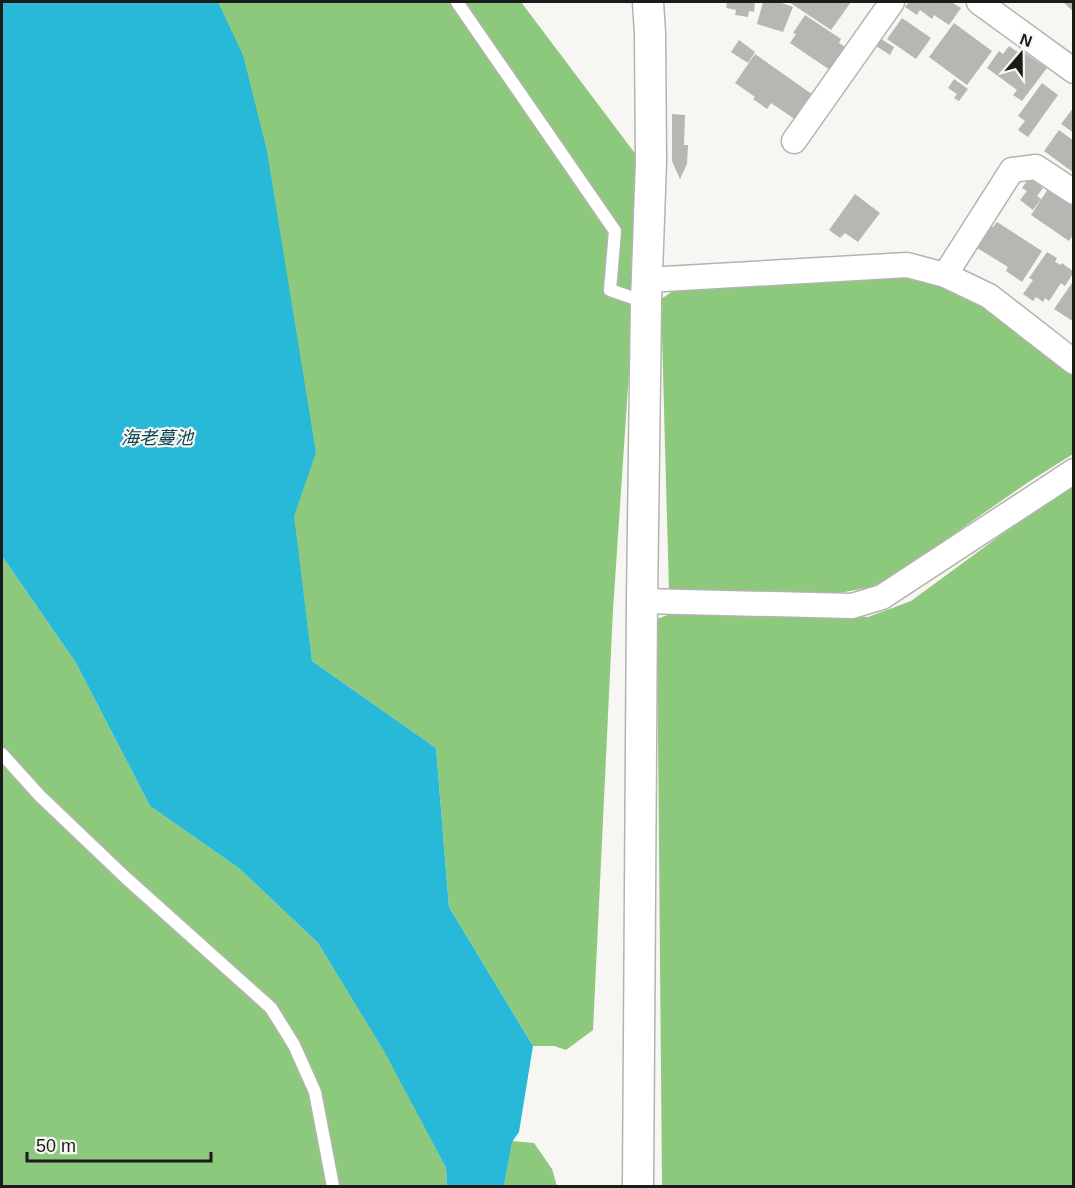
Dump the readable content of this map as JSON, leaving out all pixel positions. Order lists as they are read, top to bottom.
{
  "water": ["海老蔓池"],
  "scale_bar": "50 m",
  "north": "top"
}
